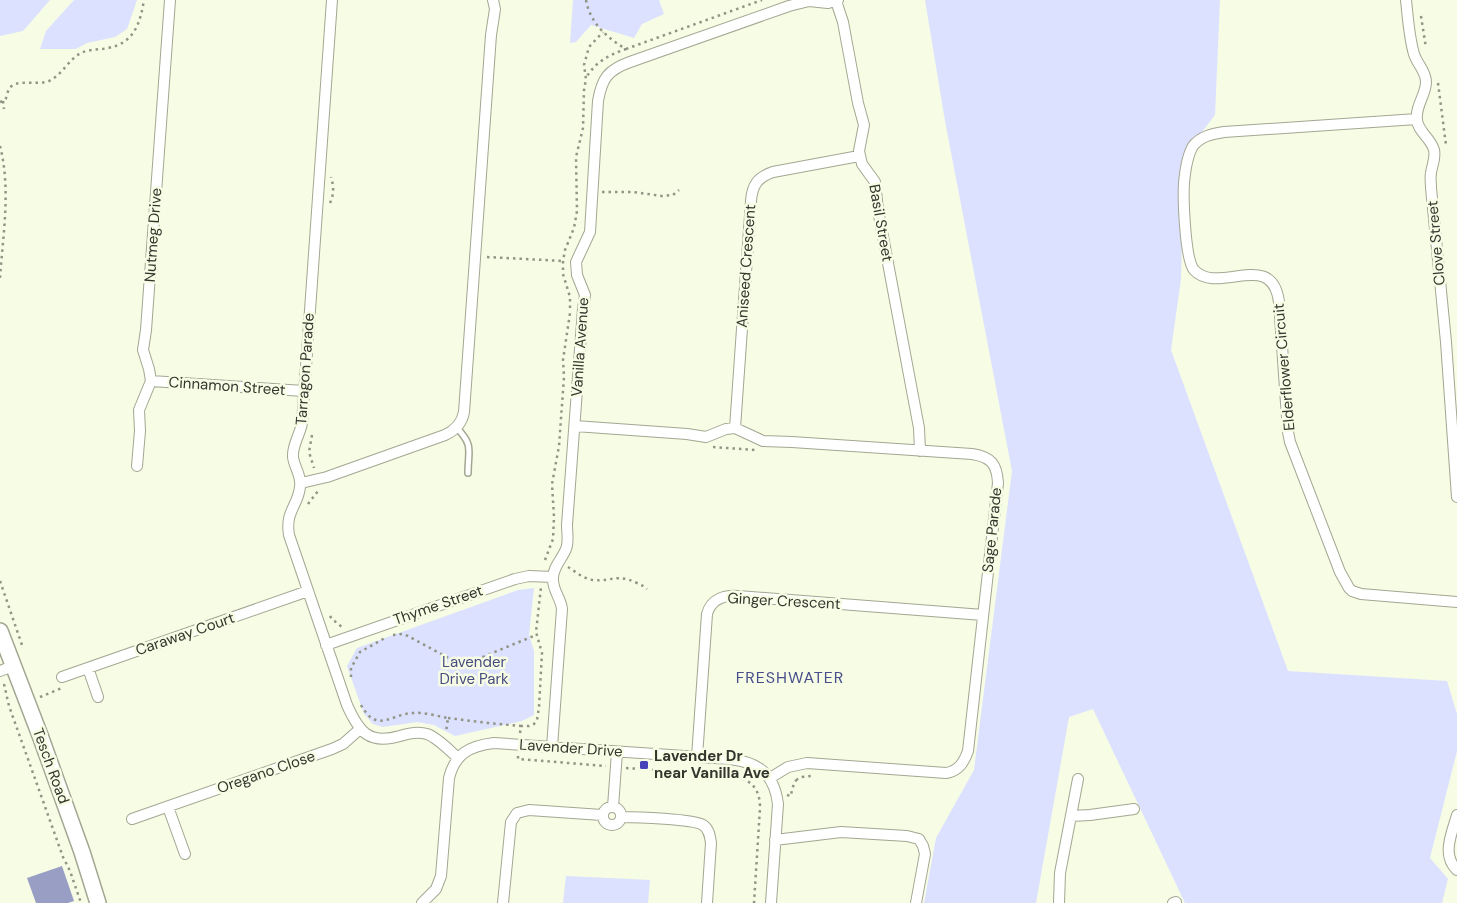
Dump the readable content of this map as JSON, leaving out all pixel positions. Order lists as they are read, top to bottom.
{
  "streets": {
    "street": [
      "Basil Street",
      "Nutmeg Drive",
      "Clove Street",
      "Aniseed Crescent",
      "Vanilla Avenue",
      "Elderflower Circuit",
      "Tarragon Parade",
      "Cinnamon Street",
      "Sage Parade",
      "Ginger Crescent",
      "Thyme Street",
      "Caraway Court",
      "Lavender Drive",
      "Tesch Road",
      "Oregano Close"
    ]
  },
  "crossings": [
    ["Basil Street", "Aniseed Crescent"],
    ["Basil Street", "Sage Parade"],
    ["Nutmeg Drive", "Cinnamon Street"],
    ["Clove Street", "Elderflower Circuit"],
    ["Aniseed Crescent", "Sage Parade"],
    ["Vanilla Avenue", "Thyme Street"],
    ["Tarragon Parade", "Cinnamon Street"],
    ["Sage Parade", "Ginger Crescent"],
    ["Sage Parade", "Lavender Drive"],
    ["Ginger Crescent", "Lavender Drive"]
  ],
  "districts": ["FRESHWATER"],
  "parks": ["Lavender Drive Park"],
  "places": {
    "transit": ["Lavender Dr near Vanilla Ave"]
  }
}
